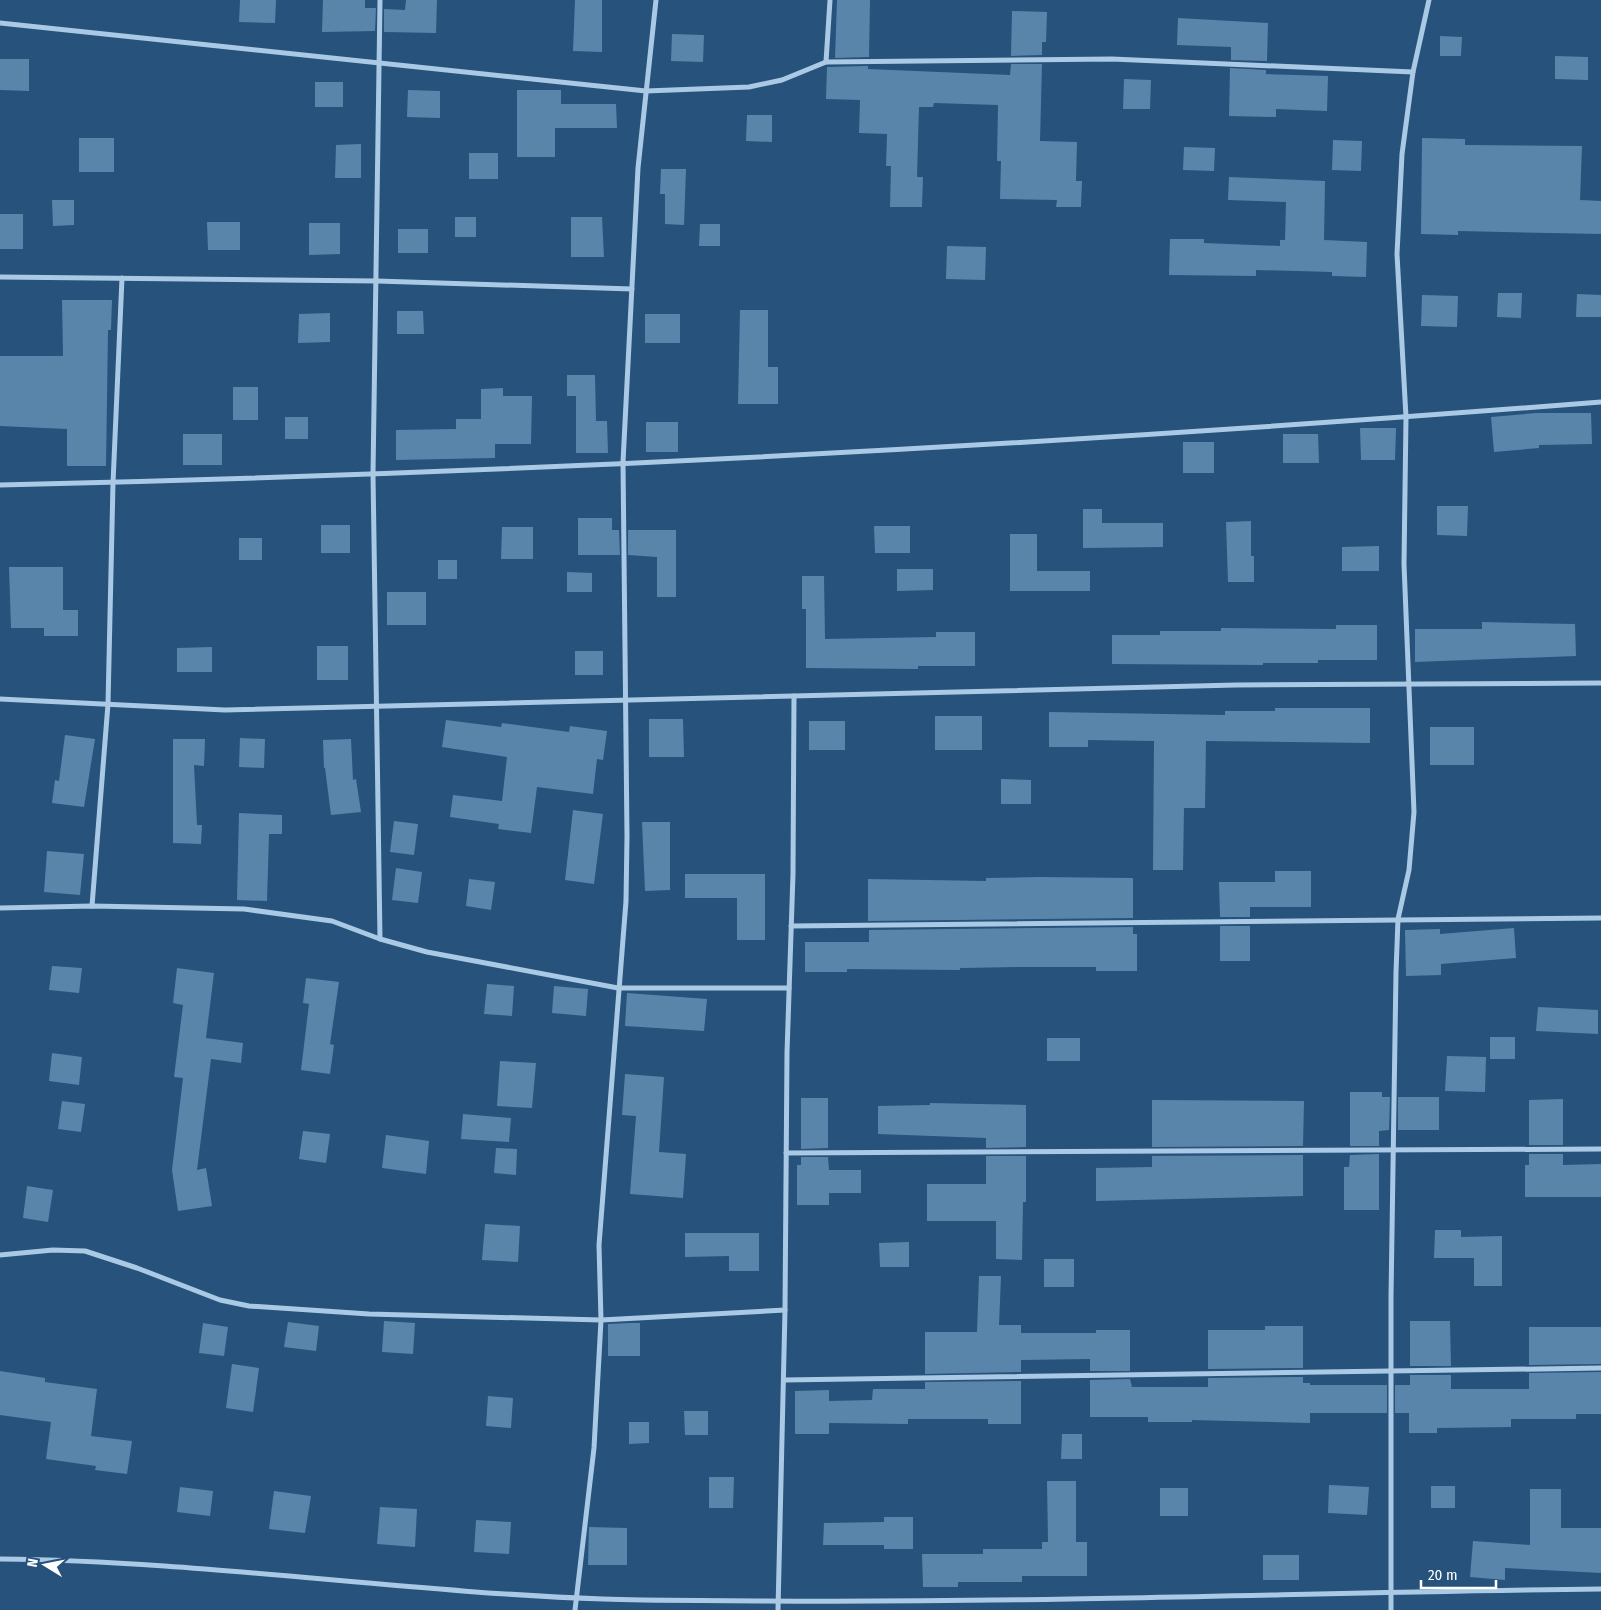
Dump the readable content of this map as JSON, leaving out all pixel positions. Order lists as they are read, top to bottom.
{
  "scale_bar": "20 m",
  "north": "left"
}
